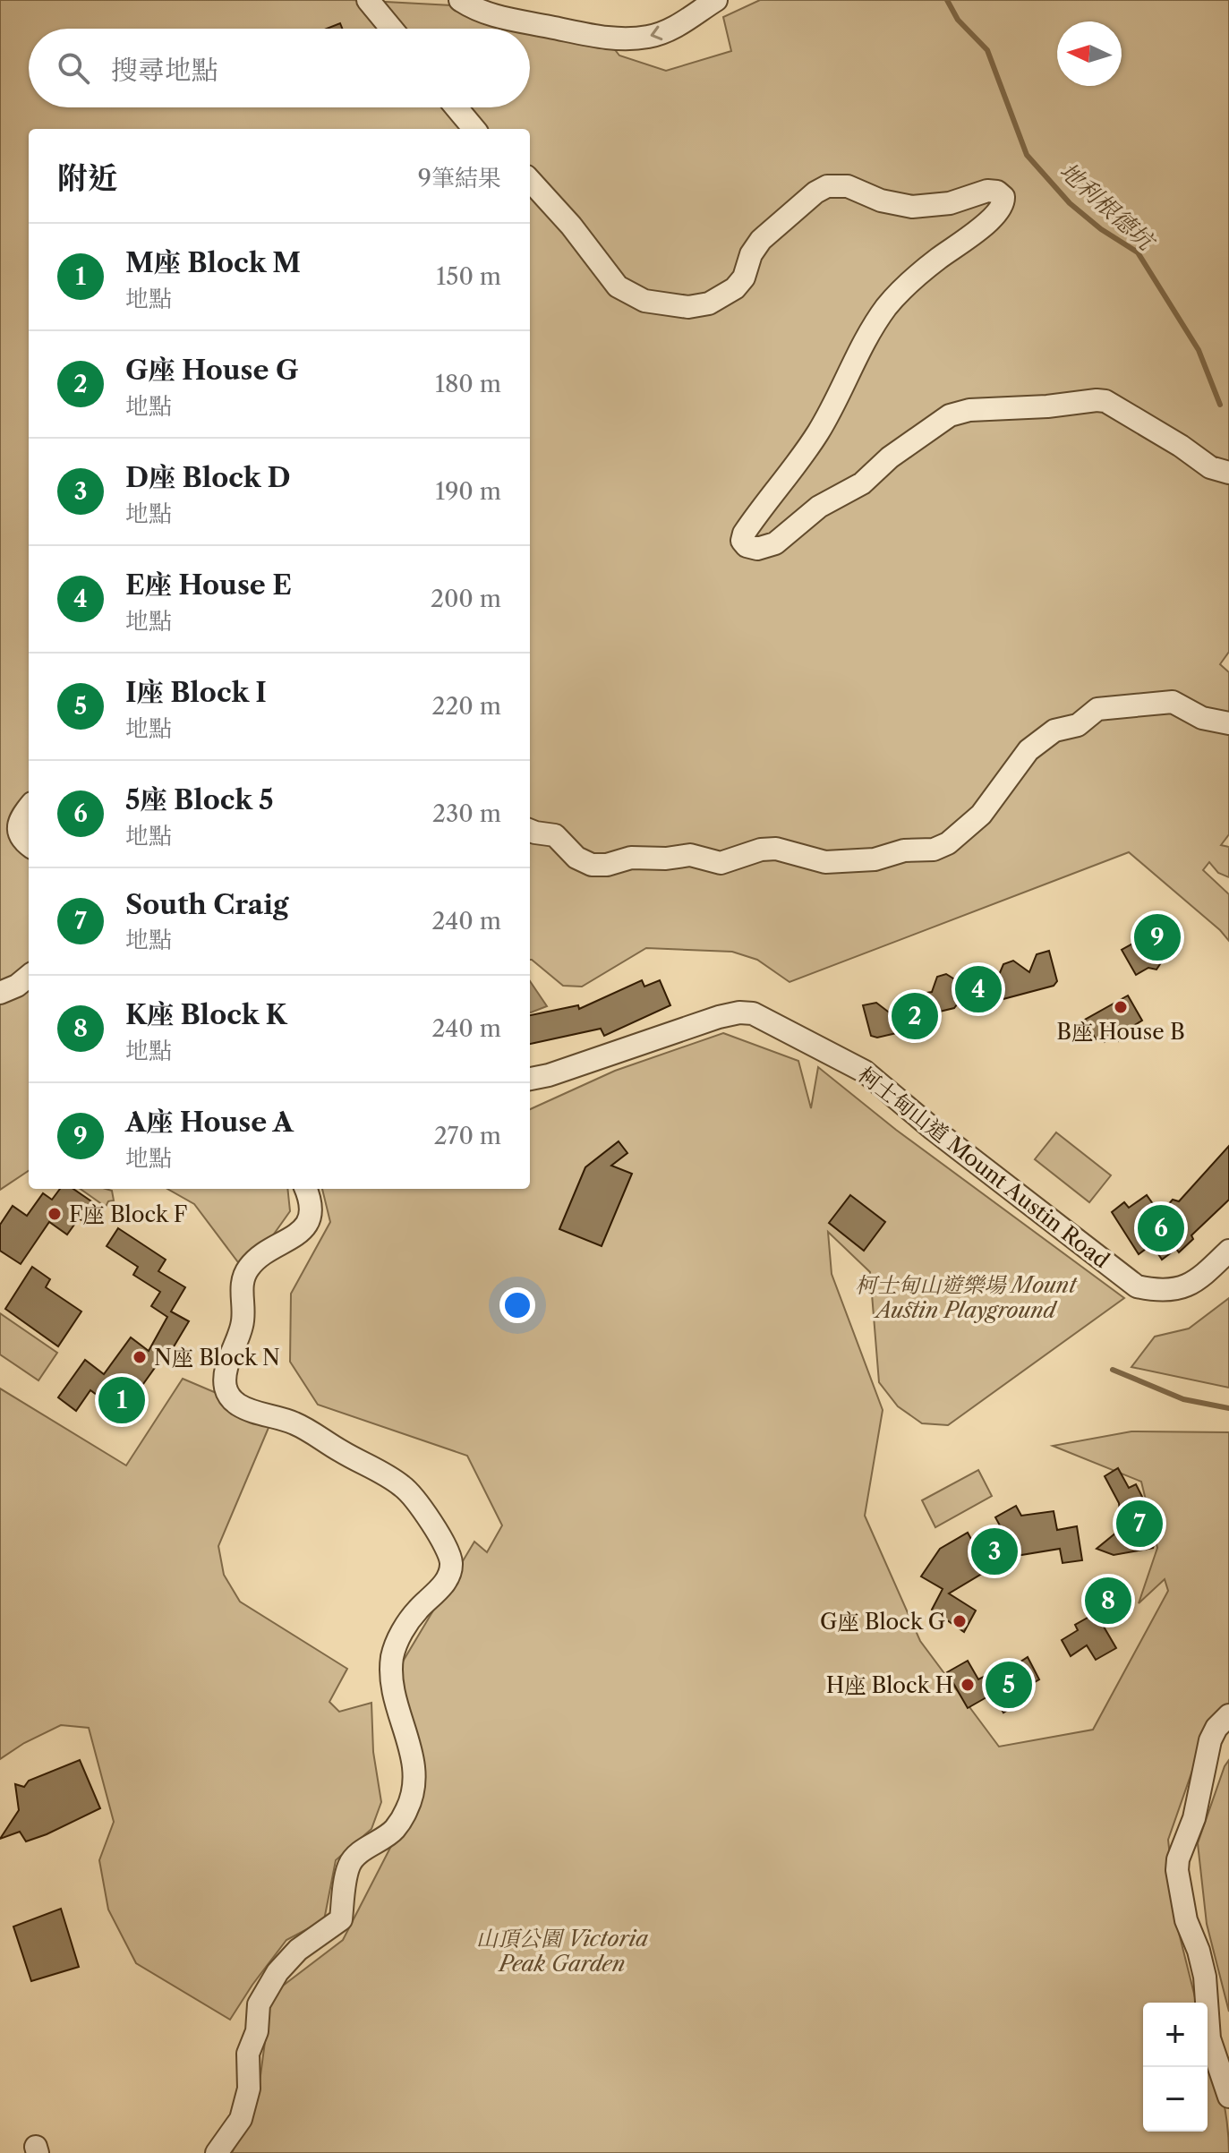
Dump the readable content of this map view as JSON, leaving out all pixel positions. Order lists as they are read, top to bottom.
{
  "streets": {
    "street": ["柯士甸山道 Mount Austin Road"]
  },
  "water": ["地利根德坑"],
  "parks": ["柯士甸山遊樂場 Mount Austin Playground", "山頂公園 Victoria Peak Garden"],
  "places": [
    "B座 House B",
    "F座 Block F",
    "N座 Block N",
    "G座 Block G",
    "H座 Block H"
  ],
  "north": "left",
  "page": {
    "search": "搜尋地點",
    "heading": ["附近", "9筆結果"],
    "list": [
      {
        "mark": "1",
        "name": "M座 Block M",
        "note": "地點",
        "value": "150 m"
      },
      {
        "mark": "2",
        "name": "G座 House G",
        "note": "地點",
        "value": "180 m"
      },
      {
        "mark": "3",
        "name": "D座 Block D",
        "note": "地點",
        "value": "190 m"
      },
      {
        "mark": "4",
        "name": "E座 House E",
        "note": "地點",
        "value": "200 m"
      },
      {
        "mark": "5",
        "name": "I座 Block I",
        "note": "地點",
        "value": "220 m"
      },
      {
        "mark": "6",
        "name": "5座 Block 5",
        "note": "地點",
        "value": "230 m"
      },
      {
        "mark": "7",
        "name": "South Craig",
        "note": "地點",
        "value": "240 m"
      },
      {
        "mark": "8",
        "name": "K座 Block K",
        "note": "地點",
        "value": "240 m"
      },
      {
        "mark": "9",
        "name": "A座 House A",
        "note": "地點",
        "value": "270 m"
      }
    ],
    "pins": [
      "9",
      "4",
      "2",
      "6",
      "1",
      "7",
      "3",
      "8",
      "5"
    ],
    "map_buttons": ["+", "−"]
  }
}
